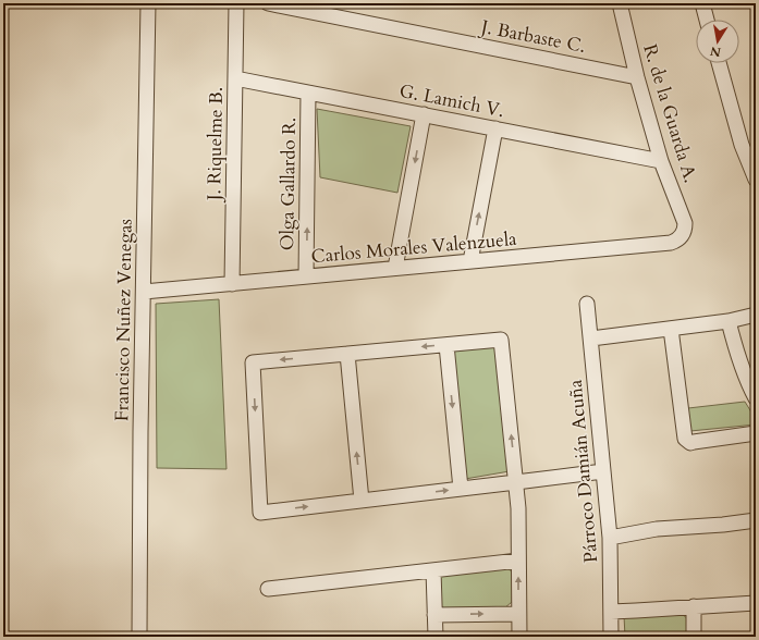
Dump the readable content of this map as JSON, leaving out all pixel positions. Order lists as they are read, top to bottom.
{
  "streets": {
    "street": [
      "J. Barbaste C.",
      "G. Lamich V.",
      "R. de la Guarda A.",
      "J. Riquelme B.",
      "Olga Gallardo R.",
      "Carlos Morales Valenzuela",
      "Francisco Nuñez Venegas",
      "Párroco Damián Acuña"
    ]
  },
  "crossings": [
    ["J. Barbaste C.", "R. de la Guarda A."],
    ["G. Lamich V.", "R. de la Guarda A."],
    ["G. Lamich V.", "J. Riquelme B."],
    ["G. Lamich V.", "Olga Gallardo R."],
    ["R. de la Guarda A.", "Carlos Morales Valenzuela"],
    ["J. Riquelme B.", "Carlos Morales Valenzuela"],
    ["Olga Gallardo R.", "Carlos Morales Valenzuela"],
    ["Carlos Morales Valenzuela", "Francisco Nuñez Venegas"]
  ],
  "north": "bottom"
}
